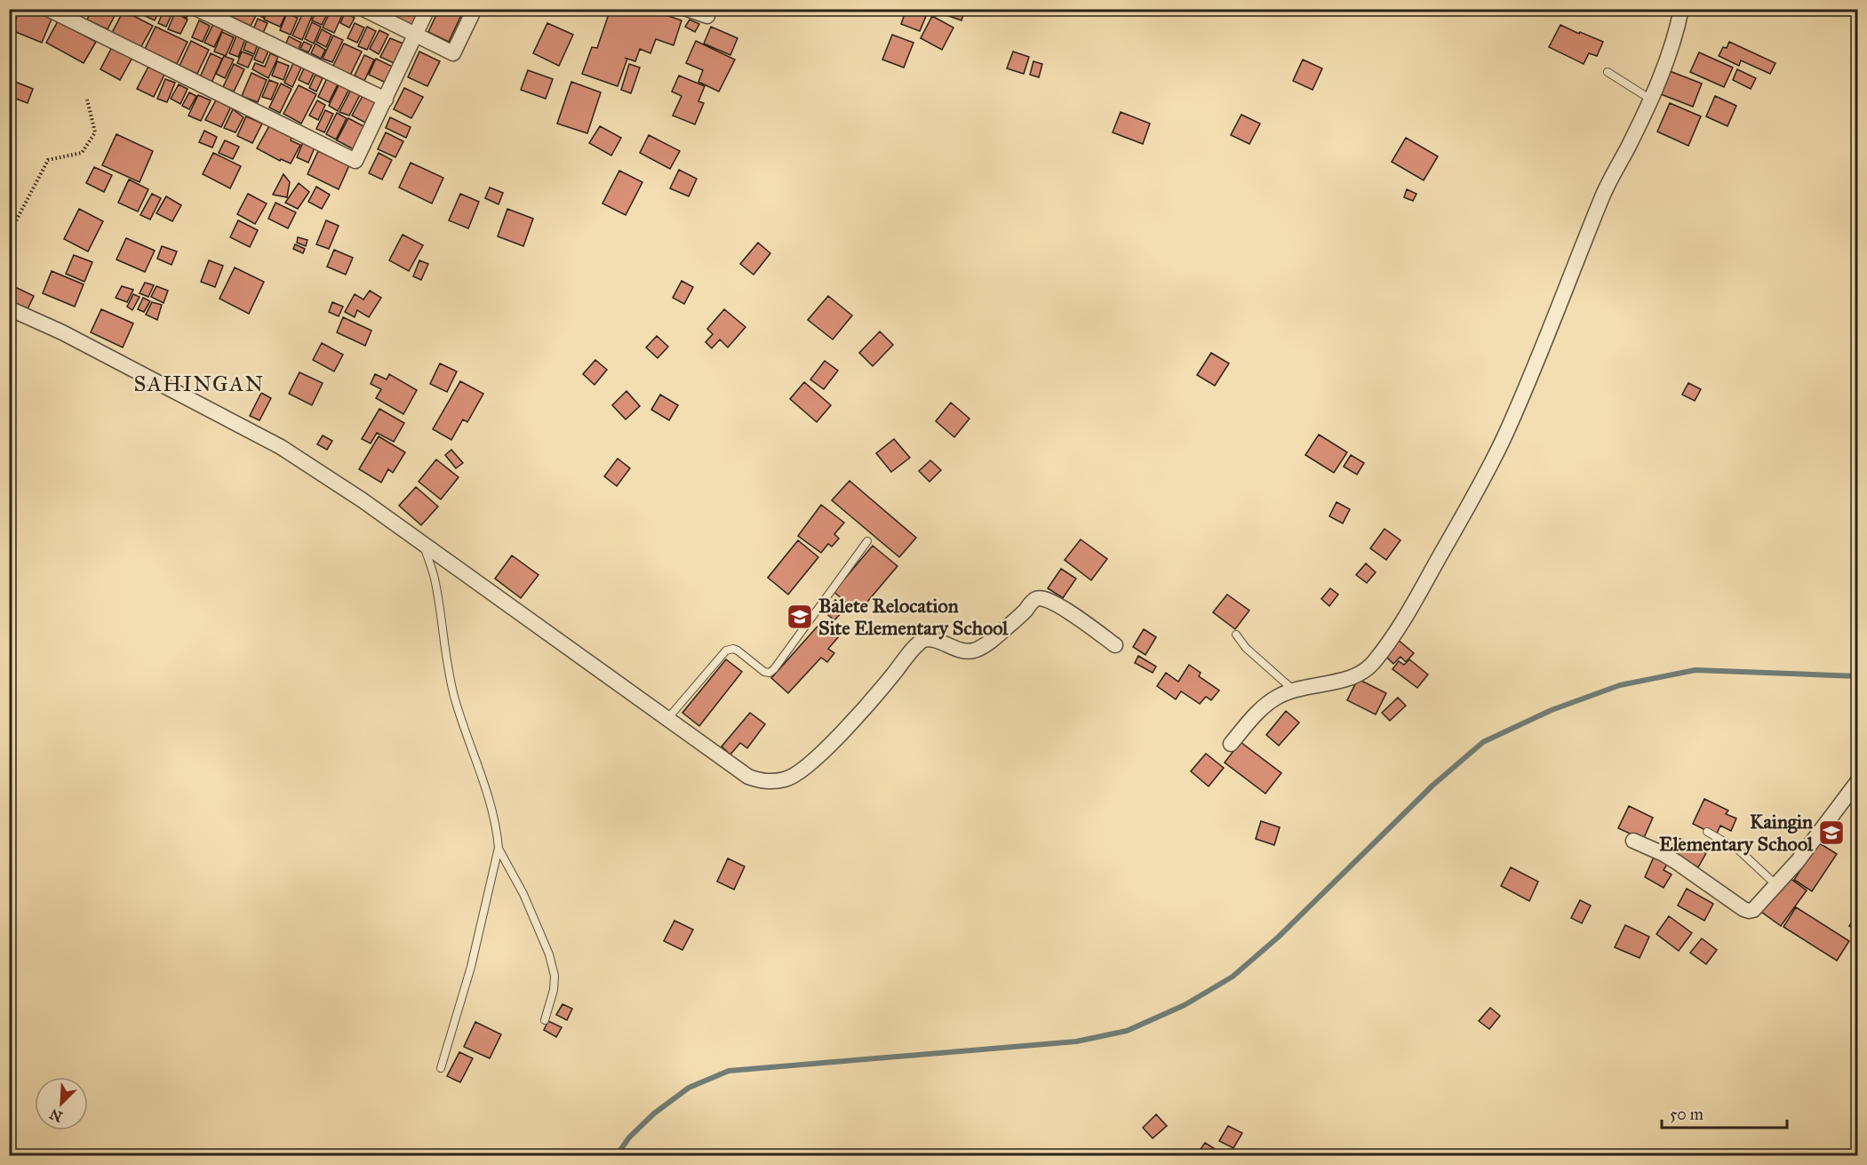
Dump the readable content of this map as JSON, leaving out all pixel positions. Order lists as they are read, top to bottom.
{
  "districts": ["SAHINGAN"],
  "places": {
    "school or university": ["Balete Relocation Site Elementary School", "Kaingin Elementary School"]
  },
  "scale_bar": "50 m",
  "north": "bottom left"
}
